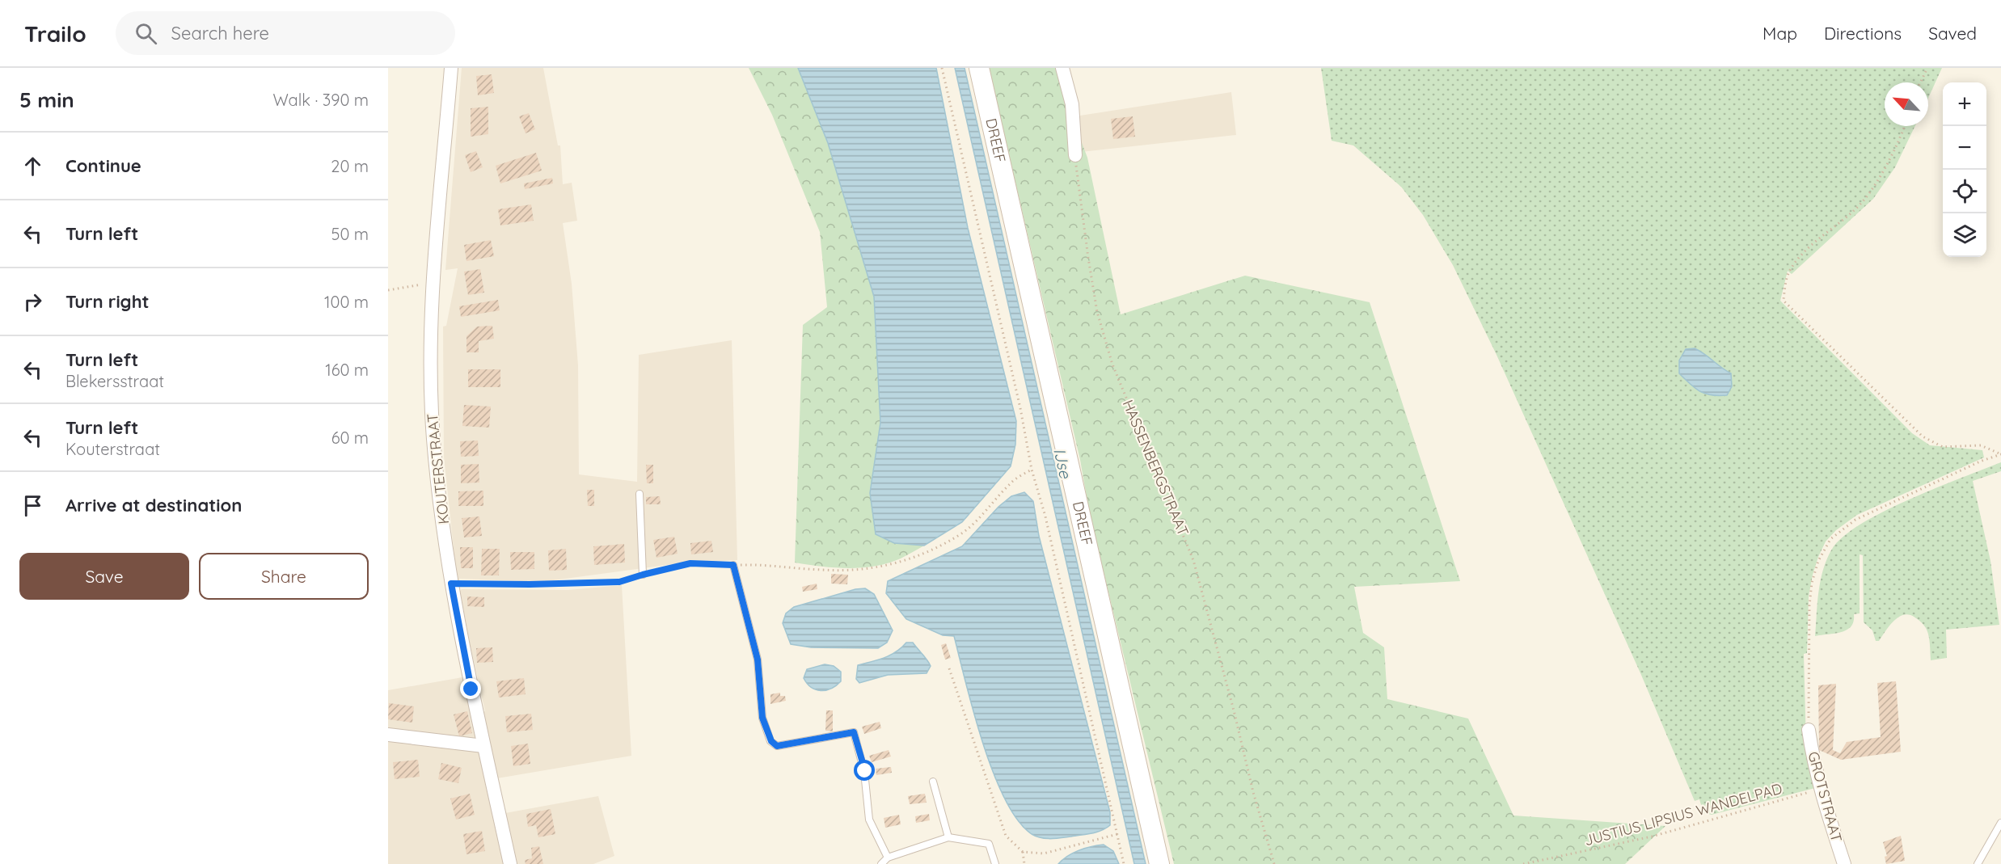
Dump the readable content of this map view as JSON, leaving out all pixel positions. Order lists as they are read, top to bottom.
{
  "streets": {
    "main road": ["DREEF"],
    "street": ["KOUTERSTRAAT", "GROTSTRAAT"],
    "path": ["HASSENBERGSTRAAT", "JUSTIUS LIPSIUS WANDELPAD"]
  },
  "crossings": [
    ["GROTSTRAAT", "JUSTIUS LIPSIUS WANDELPAD"]
  ],
  "water": ["IJse"],
  "north": "top left",
  "page": {
    "header": "Trailo",
    "search": "Search here",
    "nav": ["Map", "Directions", "Saved"],
    "heading": ["5 min", "Walk · 390 m"],
    "map_buttons": ["+", "−"],
    "list": [
      ["Continue", "20 m"],
      ["Turn left", "50 m"],
      ["Turn right", "100 m"],
      ["Turn left", "Blekersstraat", "160 m"],
      ["Turn left", "Kouterstraat", "60 m"],
      "Arrive at destination"
    ],
    "buttons": ["Save", "Share"]
  }
}
